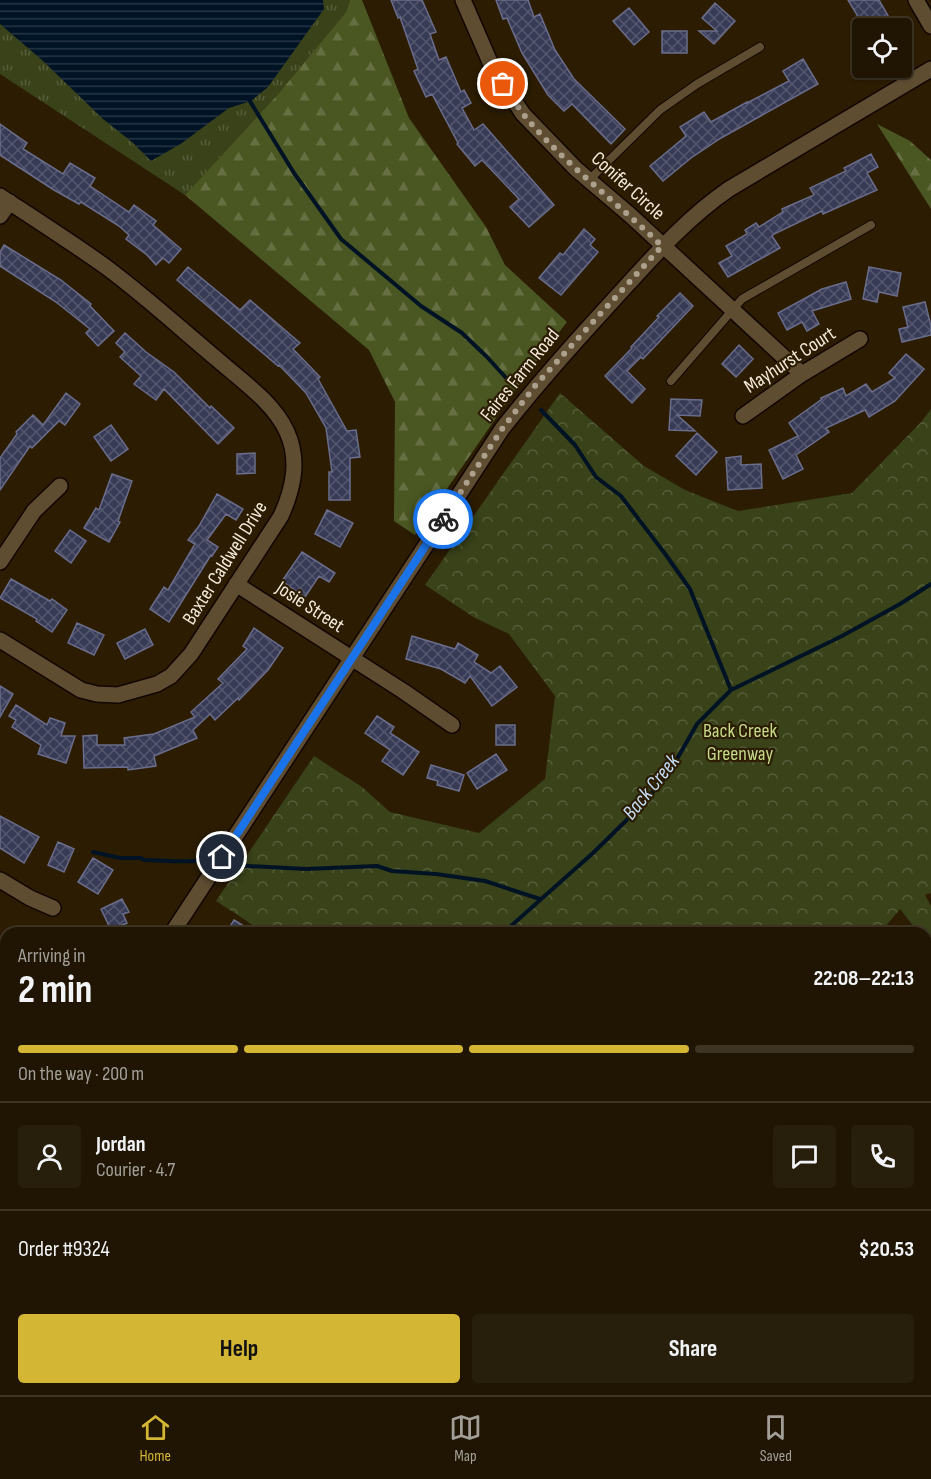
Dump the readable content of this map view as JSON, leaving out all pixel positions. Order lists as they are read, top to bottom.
{
  "streets": {
    "street": [
      "Conifer Circle",
      "Mayhurst Court",
      "Faires Farm Road",
      "Baxter Caldwell Drive",
      "Josie Street"
    ]
  },
  "crossings": [
    ["Conifer Circle", "Mayhurst Court"],
    ["Conifer Circle", "Faires Farm Road"],
    ["Faires Farm Road", "Josie Street"],
    ["Baxter Caldwell Drive", "Josie Street"]
  ],
  "water": ["Back Creek"],
  "parks": ["Back Creek Greenway"],
  "page": {
    "heading": ["2 min", "Arriving in", "22:08–22:13"],
    "panel": [
      "Jordan",
      "Courier · 4.7",
      "Order #9324",
      "$20.53"
    ],
    "bar": "On the way · 200 m",
    "buttons": ["Help", "Share"],
    "tabs": ["Home", "Map", "Saved"]
  }
}
